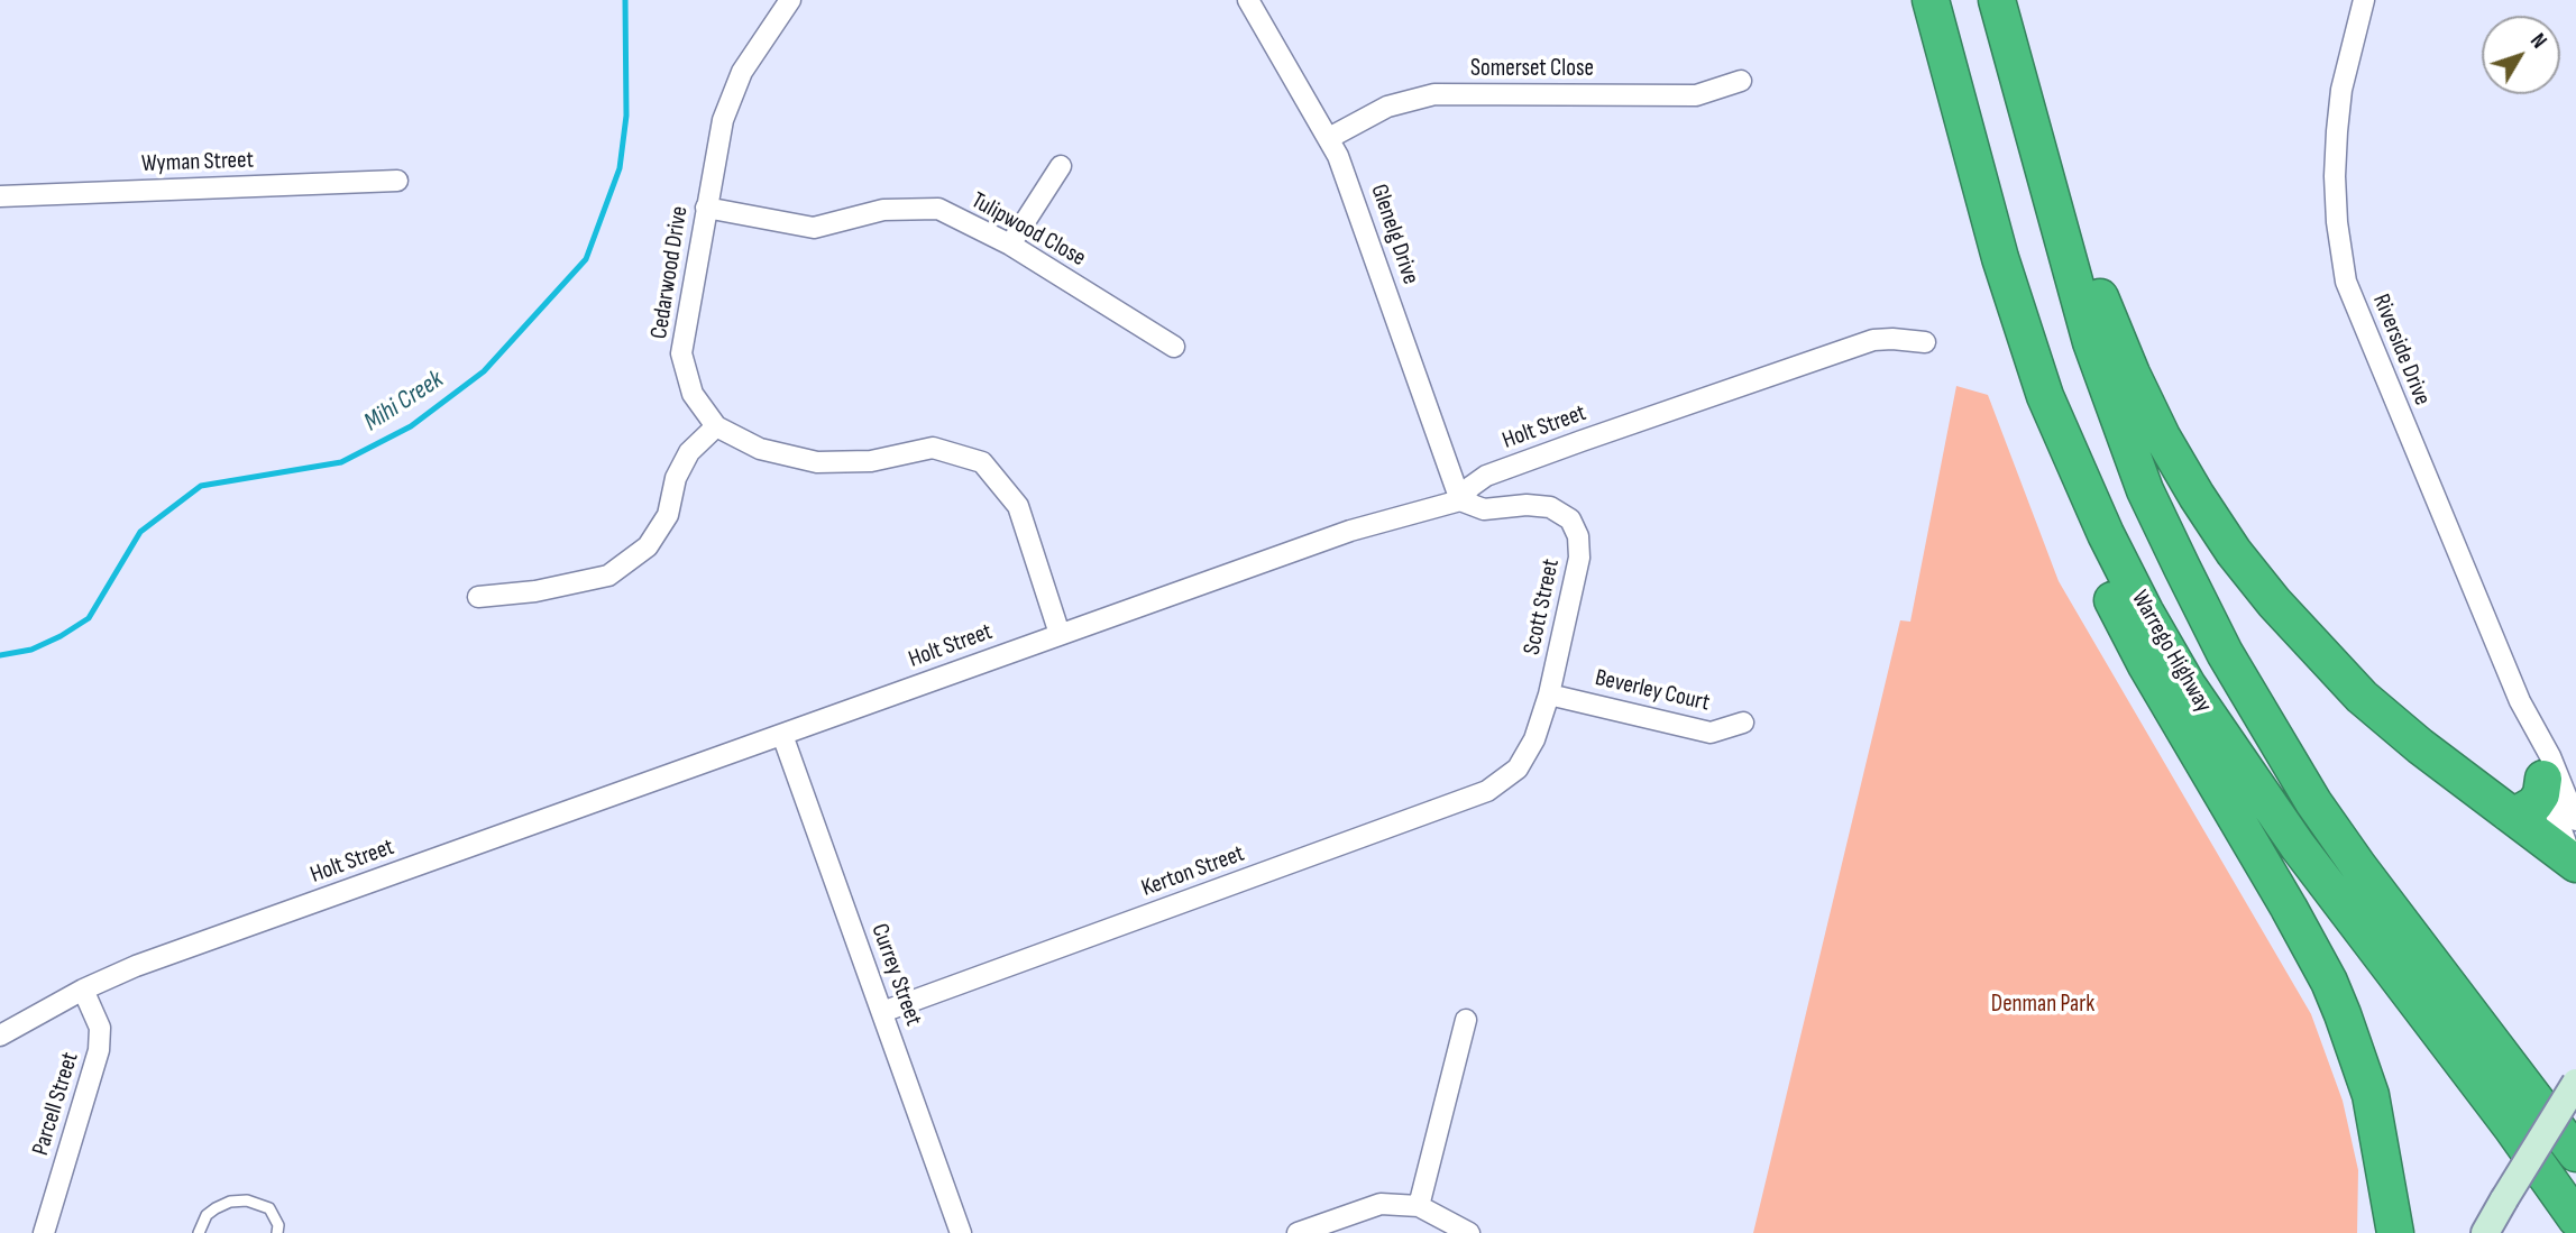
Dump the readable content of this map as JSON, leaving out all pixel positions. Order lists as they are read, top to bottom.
{
  "streets": {
    "highway": ["Warrego Highway"],
    "street": [
      "Somerset Close",
      "Wyman Street",
      "Tulipwood Close",
      "Glenelg Drive",
      "Cedarwood Drive",
      "Riverside Drive",
      "Holt Street",
      "Scott Street",
      "Beverley Court",
      "Kerton Street",
      "Currey Street",
      "Parcell Street"
    ]
  },
  "crossings": [
    ["Somerset Close", "Glenelg Drive"],
    ["Tulipwood Close", "Cedarwood Drive"],
    ["Glenelg Drive", "Holt Street"],
    ["Glenelg Drive", "Scott Street"],
    ["Cedarwood Drive", "Holt Street"],
    ["Holt Street", "Scott Street"],
    ["Holt Street", "Currey Street"],
    ["Holt Street", "Parcell Street"],
    ["Scott Street", "Beverley Court"],
    ["Scott Street", "Kerton Street"],
    ["Kerton Street", "Currey Street"]
  ],
  "water": ["Mihi Creek"],
  "parks": ["Denman Park"],
  "north": "top right"
}
